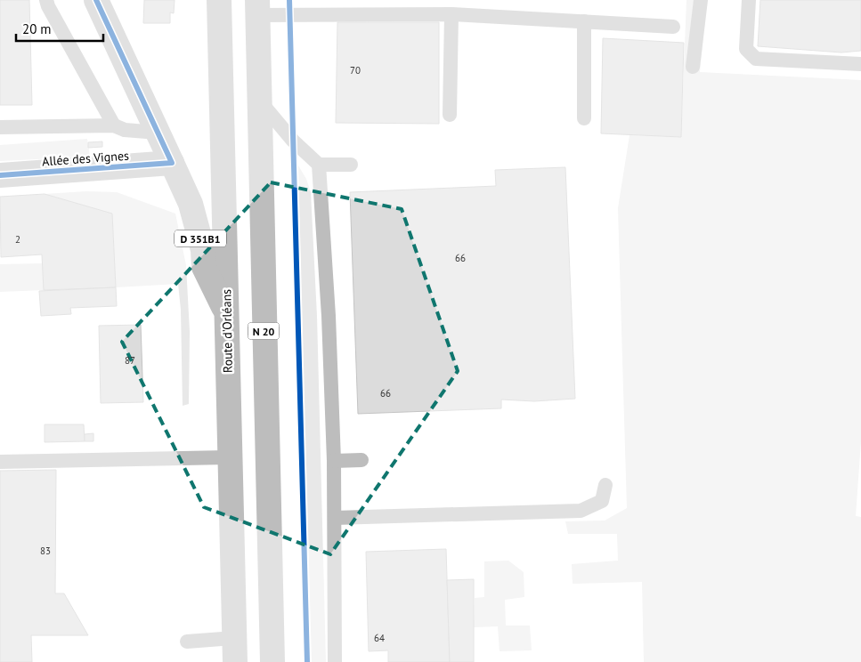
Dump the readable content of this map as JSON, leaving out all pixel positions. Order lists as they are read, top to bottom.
{
  "streets": {
    "main road": [
      "Allée des Vignes",
      "D 351B1",
      "Route d'Orléans",
      "N 20"
    ]
  },
  "crossings": [
    ["Allée des Vignes", "D 351B1"],
    ["D 351B1", "Route d'Orléans"]
  ],
  "house_numbers": [
    "70",
    "2",
    "66",
    "87",
    "66",
    "83",
    "64"
  ],
  "scale_bar": "20 m"
}
